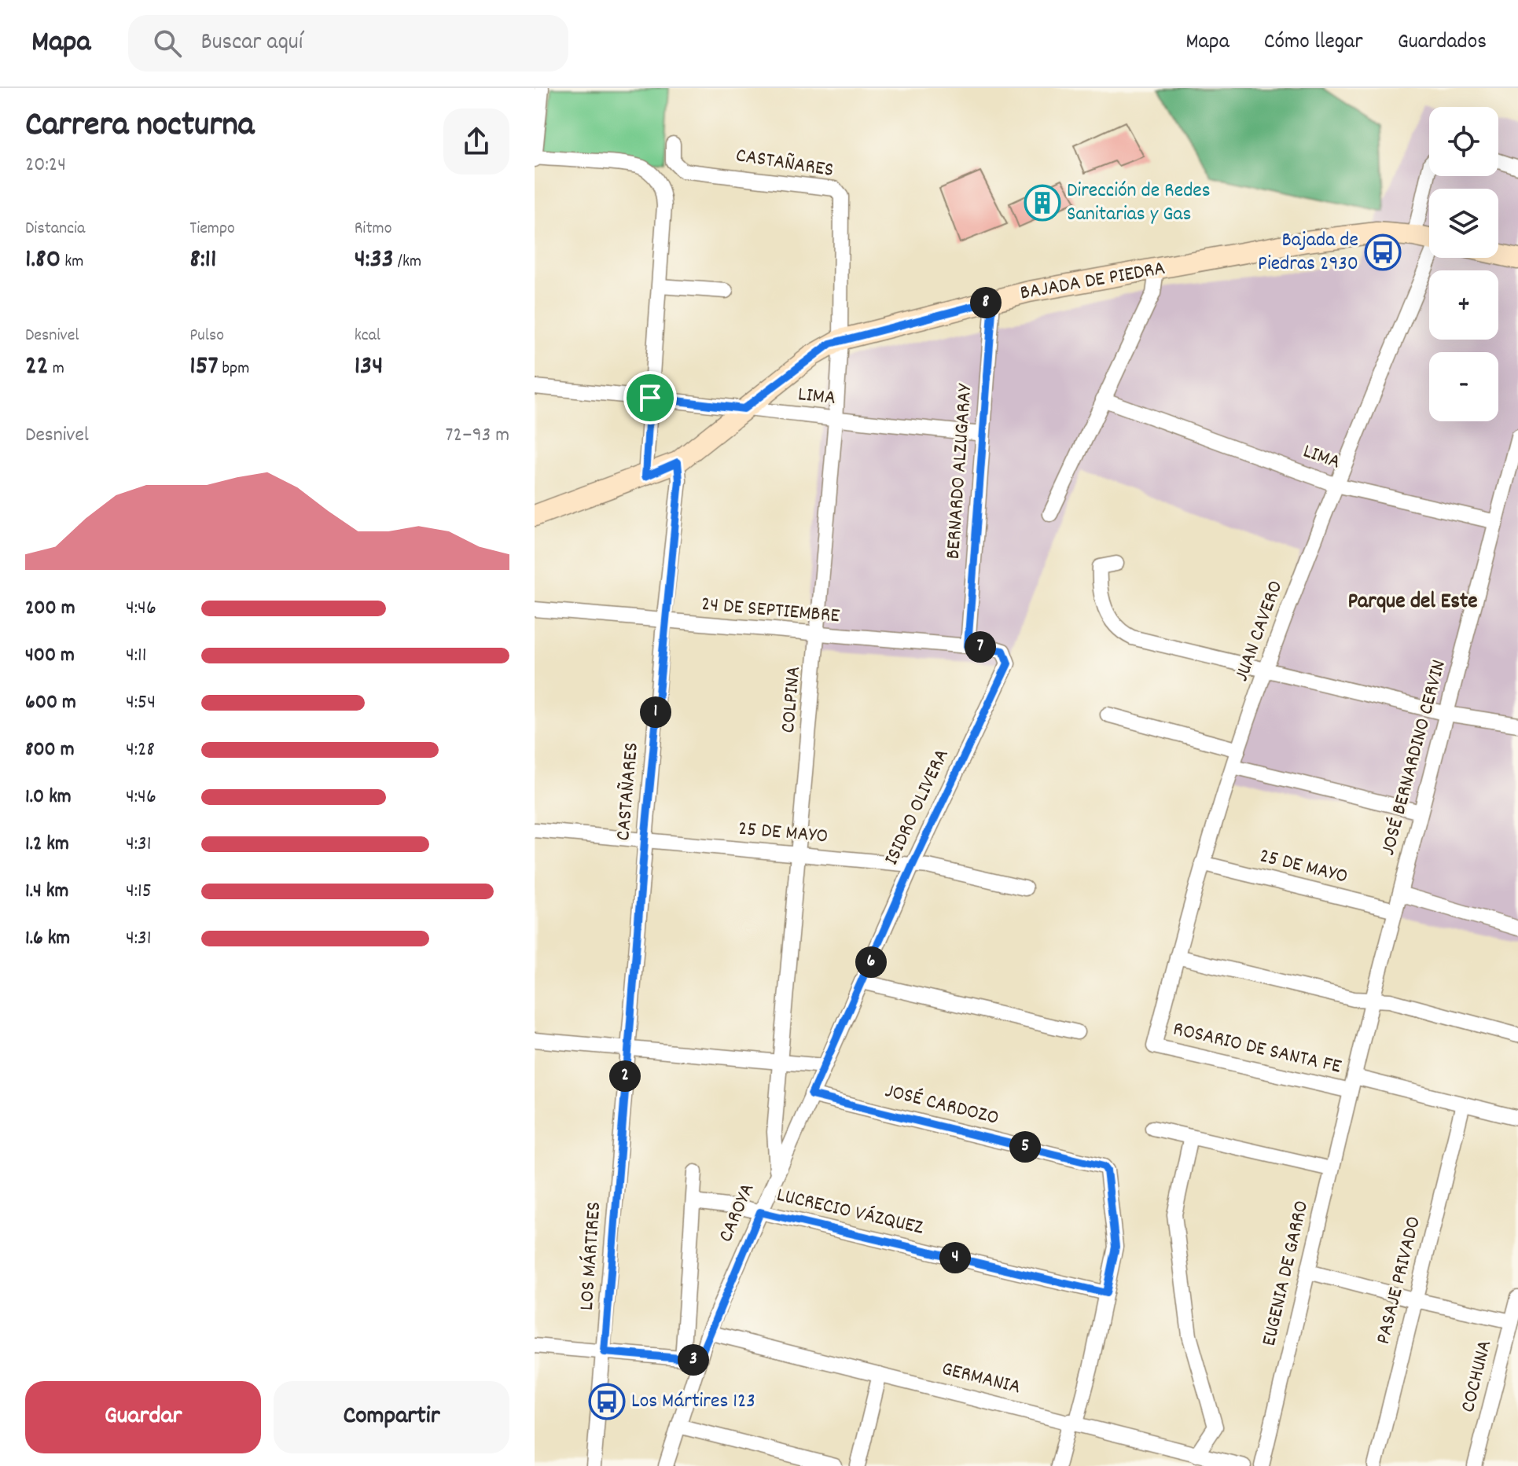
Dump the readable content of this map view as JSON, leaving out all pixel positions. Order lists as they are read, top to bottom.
{
  "streets": {
    "main road": ["BAJADA DE PIEDRA"],
    "street": [
      "CASTAÑARES",
      "LIMA",
      "BERNARDO ALZUGARAY",
      "24 DE SEPTIEMBRE",
      "JUAN CAVERO",
      "COLPINA",
      "JOSÉ BERNARDINO CERVIN",
      "ISIDRO OLIVERA",
      "25 DE MAYO",
      "ROSARIO DE SANTA FE",
      "JOSÉ CARDOZO",
      "LUCRECIO VÁZQUEZ",
      "CAROYA",
      "LOS MÁRTIRES",
      "EUGENIA DE GARRO",
      "PASAJE PRIVADO",
      "COCHUNA",
      "GERMANIA"
    ]
  },
  "crossings": [
    ["CASTAÑARES", "BAJADA DE PIEDRA"],
    ["CASTAÑARES", "24 DE SEPTIEMBRE"],
    ["CASTAÑARES", "COLPINA"],
    ["CASTAÑARES", "25 DE MAYO"],
    ["CASTAÑARES", "LOS MÁRTIRES"],
    ["BAJADA DE PIEDRA", "LIMA"],
    ["BAJADA DE PIEDRA", "BERNARDO ALZUGARAY"],
    ["BAJADA DE PIEDRA", "COLPINA"],
    ["LIMA", "BERNARDO ALZUGARAY"],
    ["LIMA", "JUAN CAVERO"],
    ["LIMA", "COLPINA"],
    ["LIMA", "JOSÉ BERNARDINO CERVIN"],
    ["BERNARDO ALZUGARAY", "24 DE SEPTIEMBRE"],
    ["24 DE SEPTIEMBRE", "COLPINA"],
    ["24 DE SEPTIEMBRE", "ISIDRO OLIVERA"],
    ["JUAN CAVERO", "25 DE MAYO"],
    ["JUAN CAVERO", "ROSARIO DE SANTA FE"],
    ["COLPINA", "25 DE MAYO"],
    ["COLPINA", "CAROYA"],
    ["JOSÉ BERNARDINO CERVIN", "25 DE MAYO"],
    ["JOSÉ BERNARDINO CERVIN", "ROSARIO DE SANTA FE"],
    ["JOSÉ BERNARDINO CERVIN", "EUGENIA DE GARRO"],
    ["ISIDRO OLIVERA", "25 DE MAYO"],
    ["ISIDRO OLIVERA", "CAROYA"],
    ["ROSARIO DE SANTA FE", "EUGENIA DE GARRO"],
    ["ROSARIO DE SANTA FE", "PASAJE PRIVADO"],
    ["JOSÉ CARDOZO", "LUCRECIO VÁZQUEZ"],
    ["JOSÉ CARDOZO", "CAROYA"],
    ["LUCRECIO VÁZQUEZ", "CAROYA"],
    ["CAROYA", "GERMANIA"]
  ],
  "districts": ["Parque del Este"],
  "places": {
    "building": ["Dirección de Redes Sanitarias y Gas"],
    "bus stop": ["Bajada de Piedras 2930", "Los Mártires 123"]
  },
  "page": {
    "header": "Mapa",
    "search": "Buscar aquí",
    "nav": ["Mapa", "Cómo llegar", "Guardados"],
    "heading": ["Carrera nocturna", "20:24"],
    "map_buttons": ["+", "−"],
    "stats": [
      ["Distancia", "1.80 km"],
      ["Tiempo", "8:11"],
      ["Ritmo", "4:33 /km"],
      ["Desnivel", "22 m"],
      ["Pulso", "157 bpm"],
      ["kcal", "134"]
    ],
    "pins": [
      "8",
      "7",
      "1",
      "6",
      "2",
      "5",
      "4",
      "3"
    ],
    "chart": ["Desnivel", "72–93 m"],
    "list": [
      {
        "name": "200 m",
        "note": "4:46"
      },
      {
        "name": "400 m",
        "note": "4:11"
      },
      {
        "name": "600 m",
        "note": "4:54"
      },
      {
        "name": "800 m",
        "note": "4:28"
      },
      {
        "name": "1.0 km",
        "note": "4:46"
      },
      {
        "name": "1.2 km",
        "note": "4:31"
      },
      {
        "name": "1.4 km",
        "note": "4:15"
      },
      {
        "name": "1.6 km",
        "note": "4:31"
      }
    ],
    "buttons": ["Guardar", "Compartir"]
  }
}
